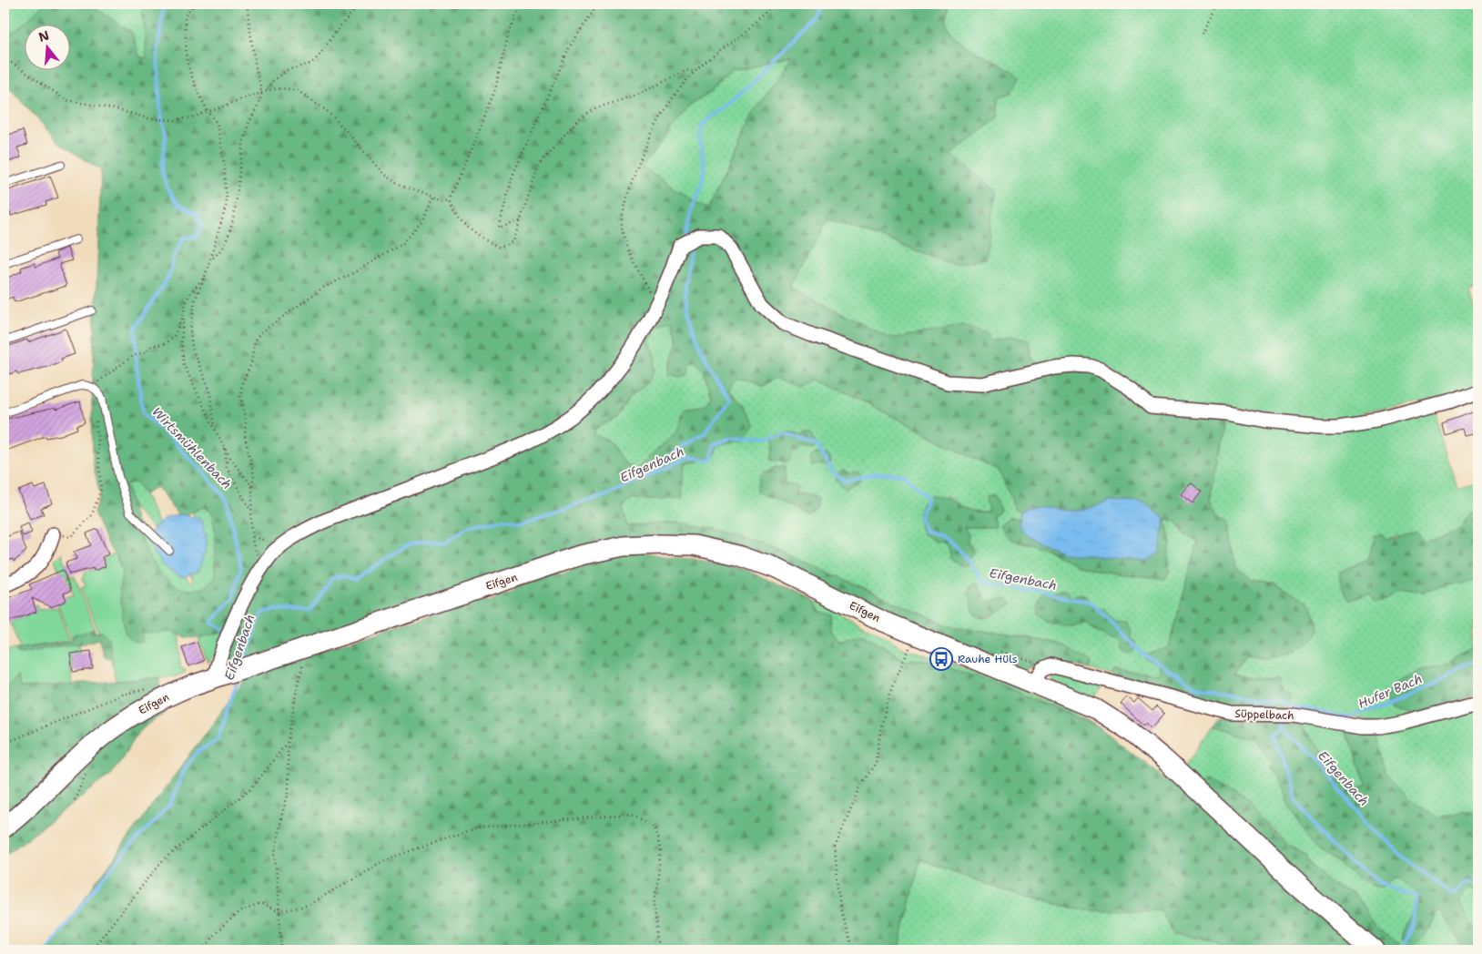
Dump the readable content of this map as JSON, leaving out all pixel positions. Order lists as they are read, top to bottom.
{
  "streets": {
    "main road": ["Eifgen"],
    "street": ["Süppelbach"]
  },
  "water": ["Wirtsmühlenbach", "Eifgenbach", "Hufer Bach"],
  "places": {
    "bus stop": ["Rauhe Hüls"]
  },
  "north": "top"
}
